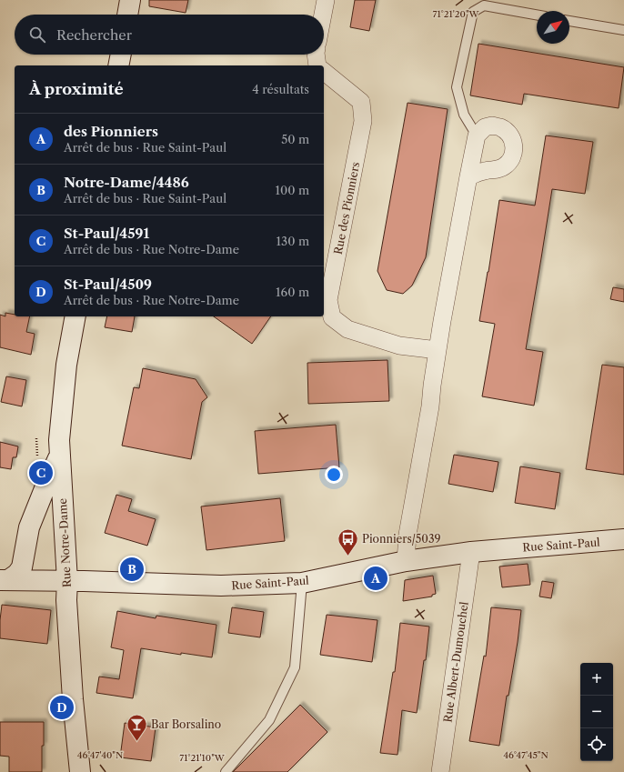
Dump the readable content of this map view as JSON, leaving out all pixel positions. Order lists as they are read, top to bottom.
{
  "streets": {
    "street": [
      "Rue des Pionniers",
      "Rue Notre-Dame",
      "Rue Saint-Paul",
      "Rue Albert-Dumouchel"
    ]
  },
  "crossings": [
    ["Rue Notre-Dame", "Rue Saint-Paul"],
    ["Rue Saint-Paul", "Rue Albert-Dumouchel"]
  ],
  "places": {
    "bus stop": ["Pionniers/5039"],
    "bar": ["Bar Borsalino"]
  },
  "north": "top right",
  "page": {
    "search": "Rechercher",
    "heading": ["À proximité", "4 résultats"],
    "list": [
      {
        "mark": "A",
        "name": "des Pionniers",
        "note": "Arrêt de bus · Rue Saint-Paul",
        "value": "50 m"
      },
      {
        "mark": "B",
        "name": "Notre-Dame/4486",
        "note": "Arrêt de bus · Rue Saint-Paul",
        "value": "100 m"
      },
      {
        "mark": "C",
        "name": "St-Paul/4591",
        "note": "Arrêt de bus · Rue Notre-Dame",
        "value": "130 m"
      },
      {
        "mark": "D",
        "name": "St-Paul/4509",
        "note": "Arrêt de bus · Rue Notre-Dame",
        "value": "160 m"
      }
    ],
    "pins": [
      "C",
      "B",
      "A",
      "D"
    ],
    "map_buttons": ["+", "−"]
  },
  "coordinates": [
    "71°21'20\"W",
    "46°47'40\"N",
    "46°47'45\"N",
    "71°21'10\"W"
  ]
}
